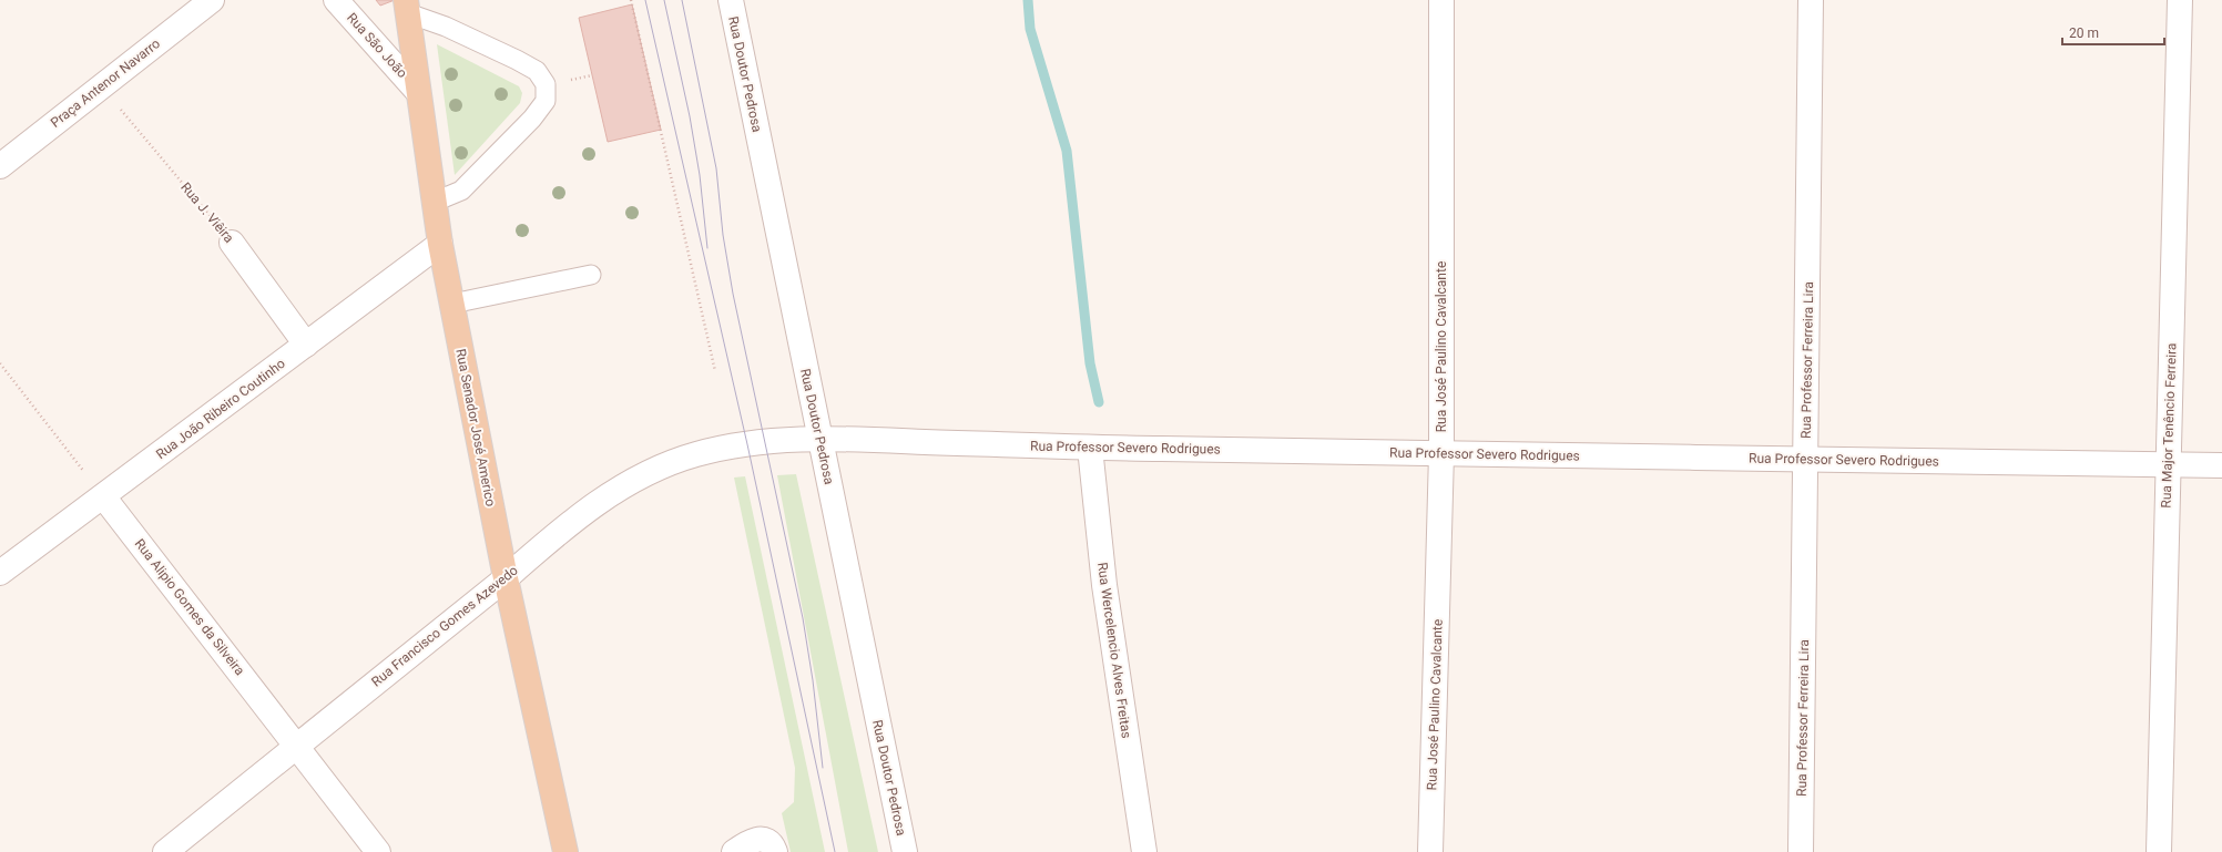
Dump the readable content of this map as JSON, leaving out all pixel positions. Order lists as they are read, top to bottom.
{
  "streets": {
    "main road": ["Rua Senador José Americo"],
    "street": [
      "Rua São João",
      "Rua Doutor Pedrosa",
      "Praça Antenor Navarro",
      "Rua J. Viêira",
      "Rua José Paulino Cavalcante",
      "Rua Professor Ferreira Lira",
      "Rua João Ribeiro Coutinho",
      "Rua Major Tenêncio Ferreira",
      "Rua Professor Severo Rodrigues",
      "Rua Alipio Gomes da Silveira",
      "Rua Francisco Gomes Azevedo",
      "Rua Wercelencio Alves Freitas"
    ]
  },
  "crossings": [
    ["Rua São João", "Rua Senador José Americo"],
    ["Rua Doutor Pedrosa", "Rua Professor Severo Rodrigues"],
    ["Praça Antenor Navarro", "Rua J. Viêira"],
    ["Rua J. Viêira", "Rua João Ribeiro Coutinho"],
    ["Rua José Paulino Cavalcante", "Rua Professor Severo Rodrigues"],
    ["Rua Professor Ferreira Lira", "Rua Professor Severo Rodrigues"],
    ["Rua João Ribeiro Coutinho", "Rua Senador José Americo"],
    ["Rua João Ribeiro Coutinho", "Rua Alipio Gomes da Silveira"],
    ["Rua Major Tenêncio Ferreira", "Rua Professor Severo Rodrigues"],
    ["Rua Senador José Americo", "Rua Francisco Gomes Azevedo"],
    ["Rua Professor Severo Rodrigues", "Rua Francisco Gomes Azevedo"],
    ["Rua Professor Severo Rodrigues", "Rua Wercelencio Alves Freitas"],
    ["Rua Alipio Gomes da Silveira", "Rua Francisco Gomes Azevedo"]
  ],
  "scale_bar": "20 m"
}
